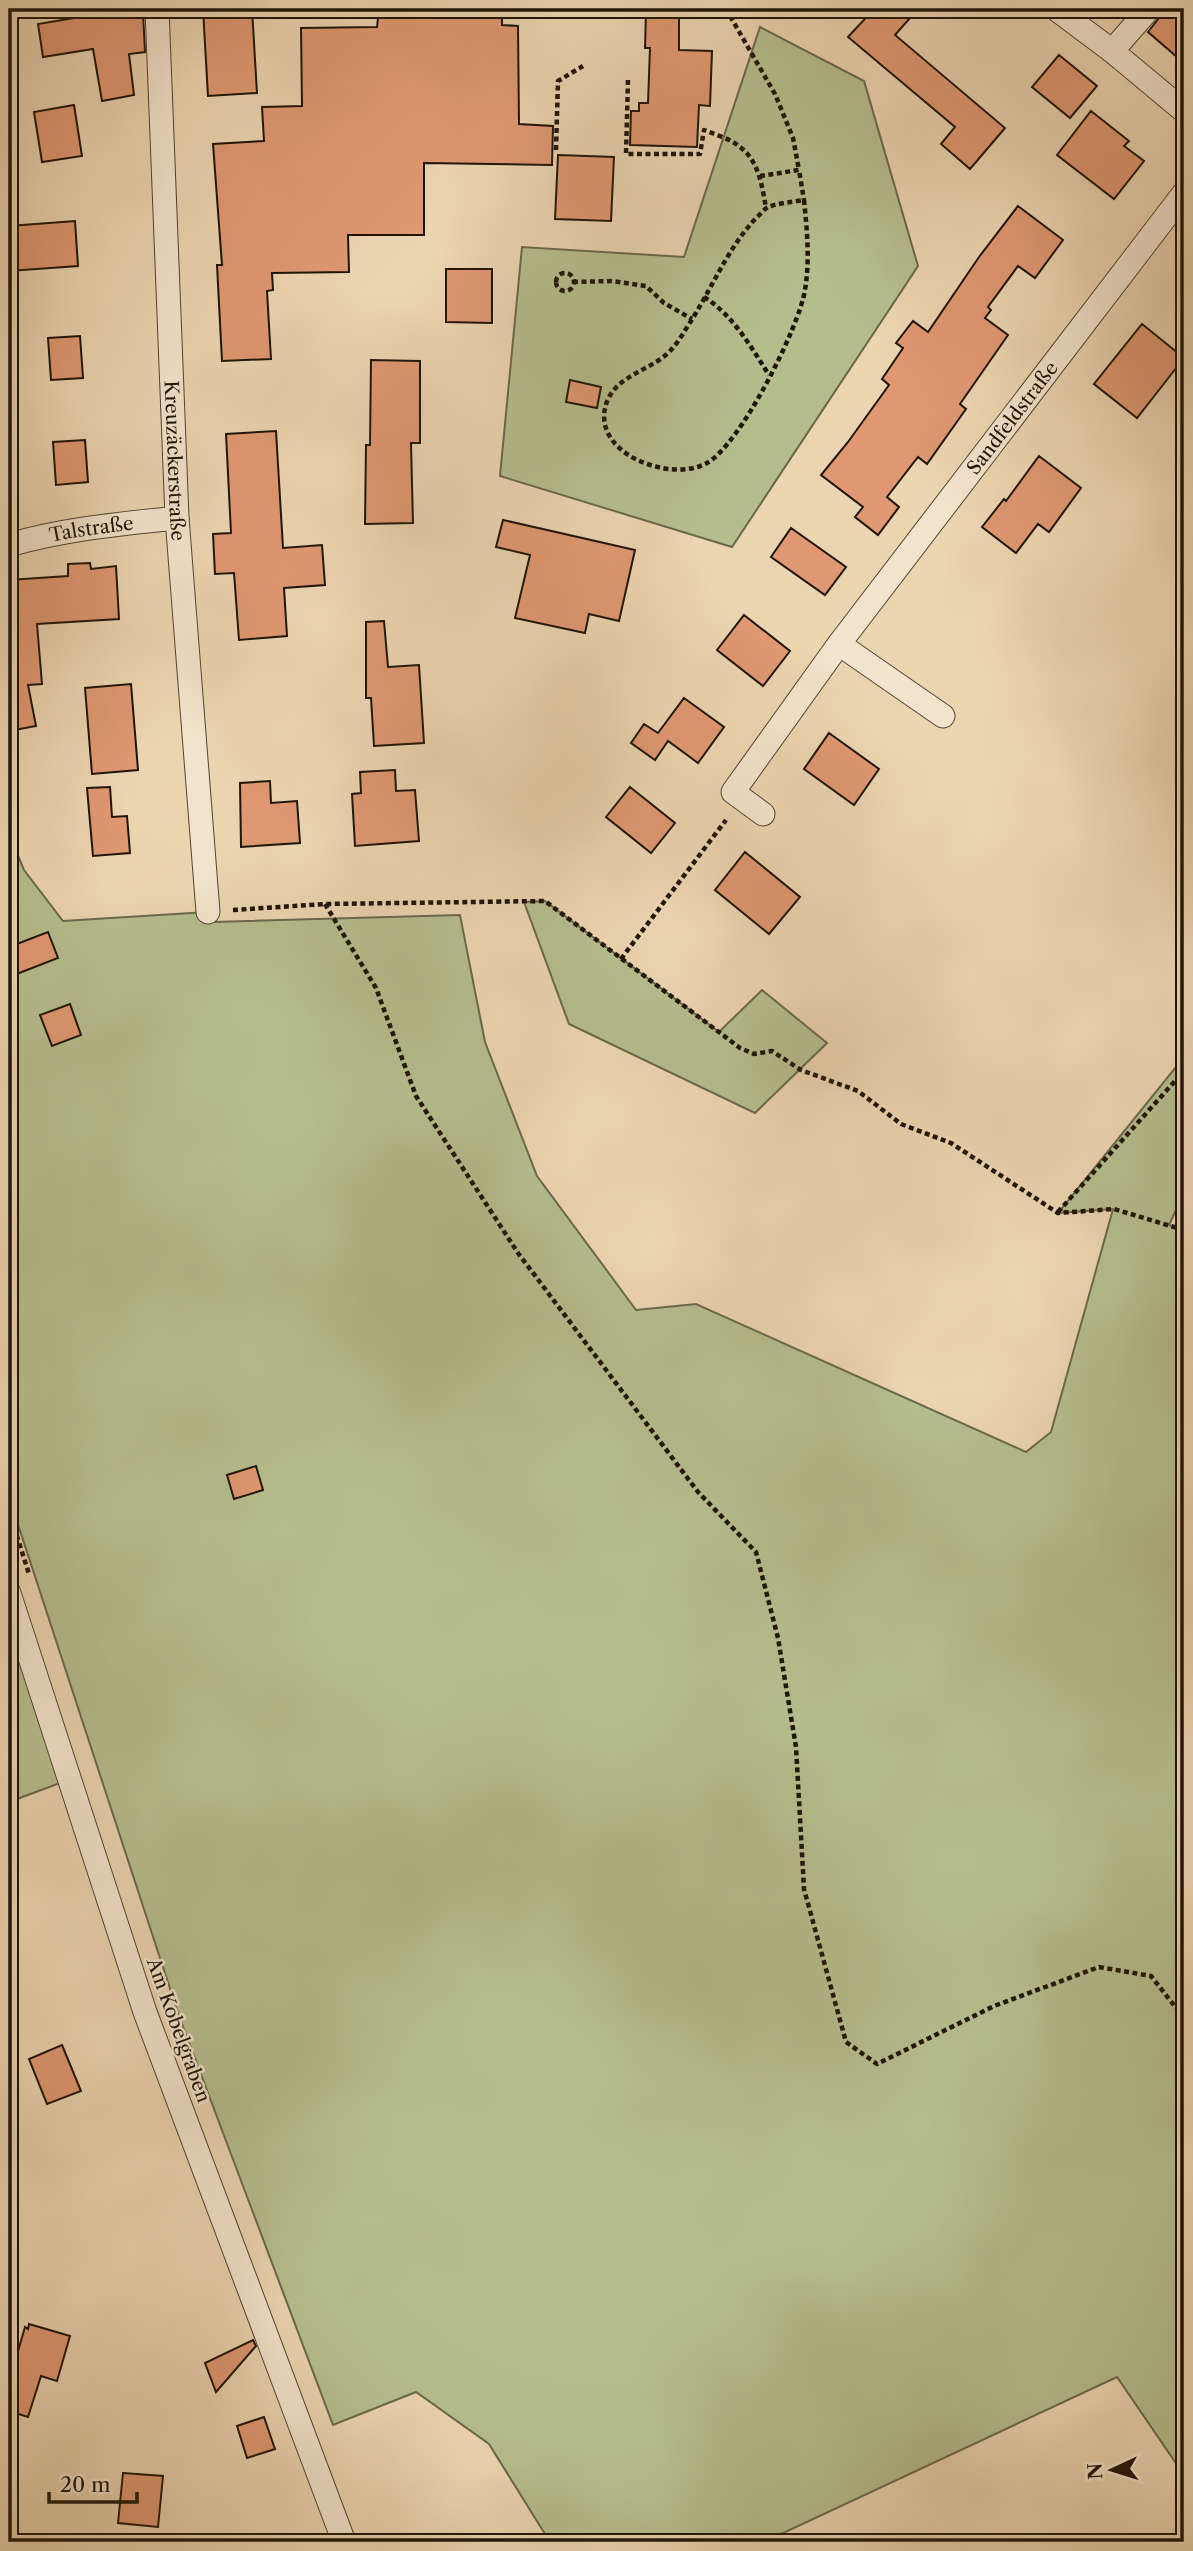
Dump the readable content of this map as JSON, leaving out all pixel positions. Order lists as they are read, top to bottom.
{
  "streets": {
    "street": [
      "Sandfeldstraße",
      "Kreuzäckerstraße",
      "Talstraße",
      "Am Kobelgraben"
    ]
  },
  "crossings": [
    ["Kreuzäckerstraße", "Talstraße"]
  ],
  "scale_bar": "20 m",
  "north": "left"
}
